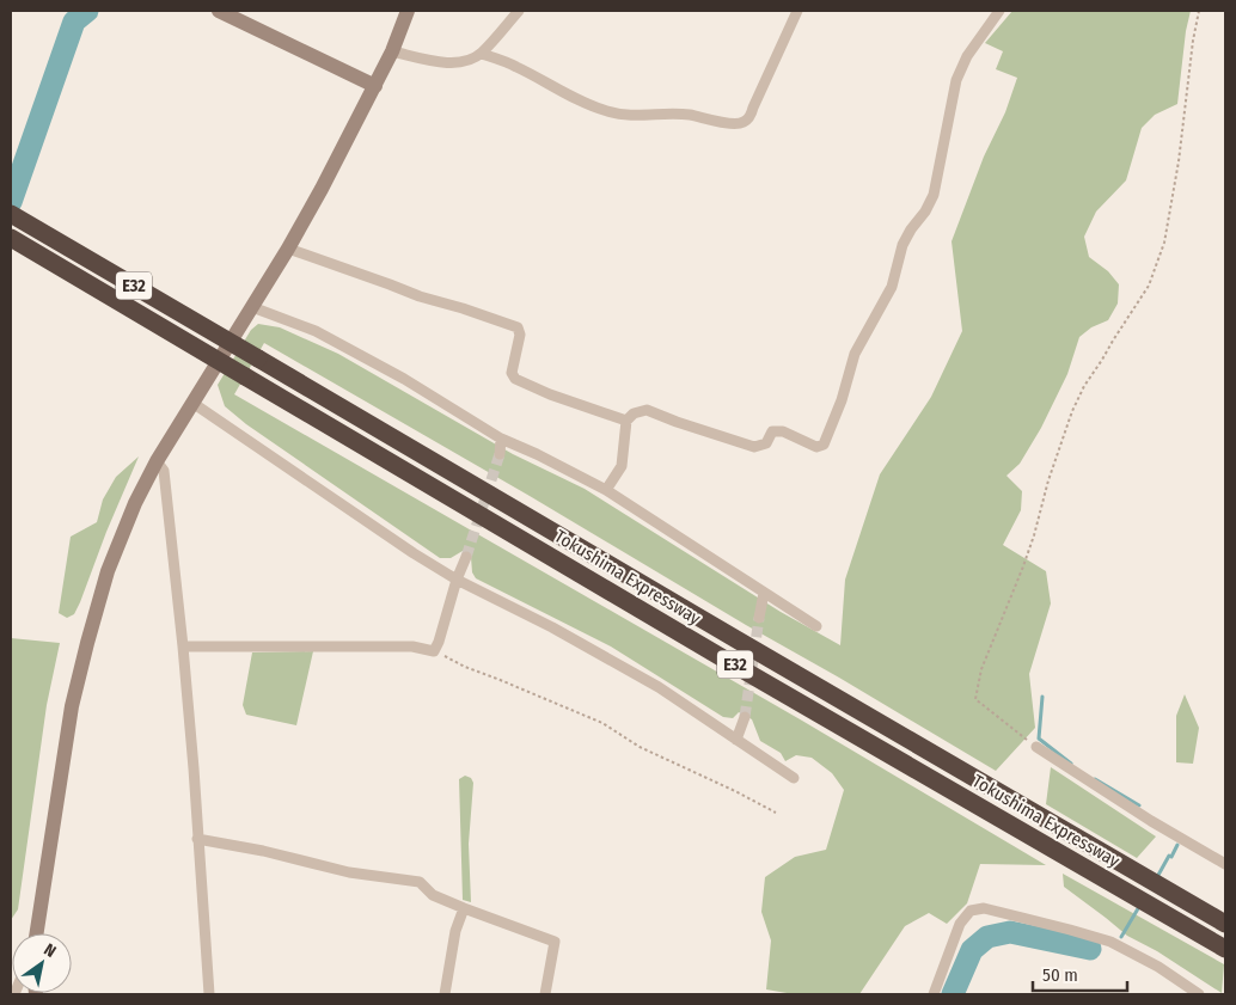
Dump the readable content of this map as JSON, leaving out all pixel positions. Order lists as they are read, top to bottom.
{
  "streets": {
    "highway": ["E32", "Tokushima Expressway"]
  },
  "scale_bar": "50 m",
  "north": "top right"
}
